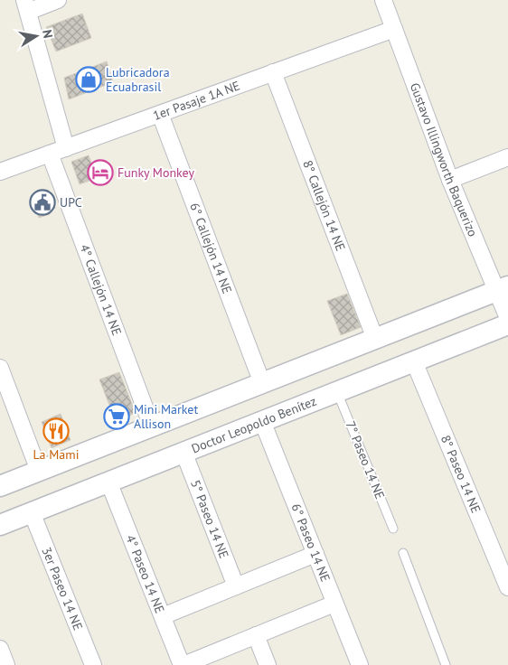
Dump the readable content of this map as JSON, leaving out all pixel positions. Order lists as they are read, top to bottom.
{
  "streets": {
    "street": [
      "1er Pasaje 1A NE",
      "Gustavo Illingworth Baquerizo",
      "8° Callejón 14 NE",
      "6° Callejón 14 NE",
      "4° Callejón 14 NE",
      "Doctor Leopoldo Benítez",
      "8° Paseo 14 NE",
      "5° Paseo 14 NE",
      "6° Paseo 14 NE",
      "4° Paseo 14 NE",
      "3er Paseo 14 NE"
    ],
    "lane": ["7° Paseo 14 NE"]
  },
  "crossings": [
    ["1er Pasaje 1A NE", "Gustavo Illingworth Baquerizo"],
    ["1er Pasaje 1A NE", "8° Callejón 14 NE"],
    ["1er Pasaje 1A NE", "6° Callejón 14 NE"],
    ["1er Pasaje 1A NE", "4° Callejón 14 NE"],
    ["Doctor Leopoldo Benítez", "7° Paseo 14 NE"],
    ["Doctor Leopoldo Benítez", "8° Paseo 14 NE"],
    ["Doctor Leopoldo Benítez", "5° Paseo 14 NE"],
    ["Doctor Leopoldo Benítez", "6° Paseo 14 NE"],
    ["Doctor Leopoldo Benítez", "4° Paseo 14 NE"],
    ["Doctor Leopoldo Benítez", "3er Paseo 14 NE"]
  ],
  "places": {
    "shop": ["Lubricadora Ecuabrasil"],
    "hotel": ["Funky Monkey"],
    "public building": ["UPC"],
    "supermarket": ["Mini Market Allison"],
    "restaurant": ["La Mami"]
  },
  "north": "right"
}
